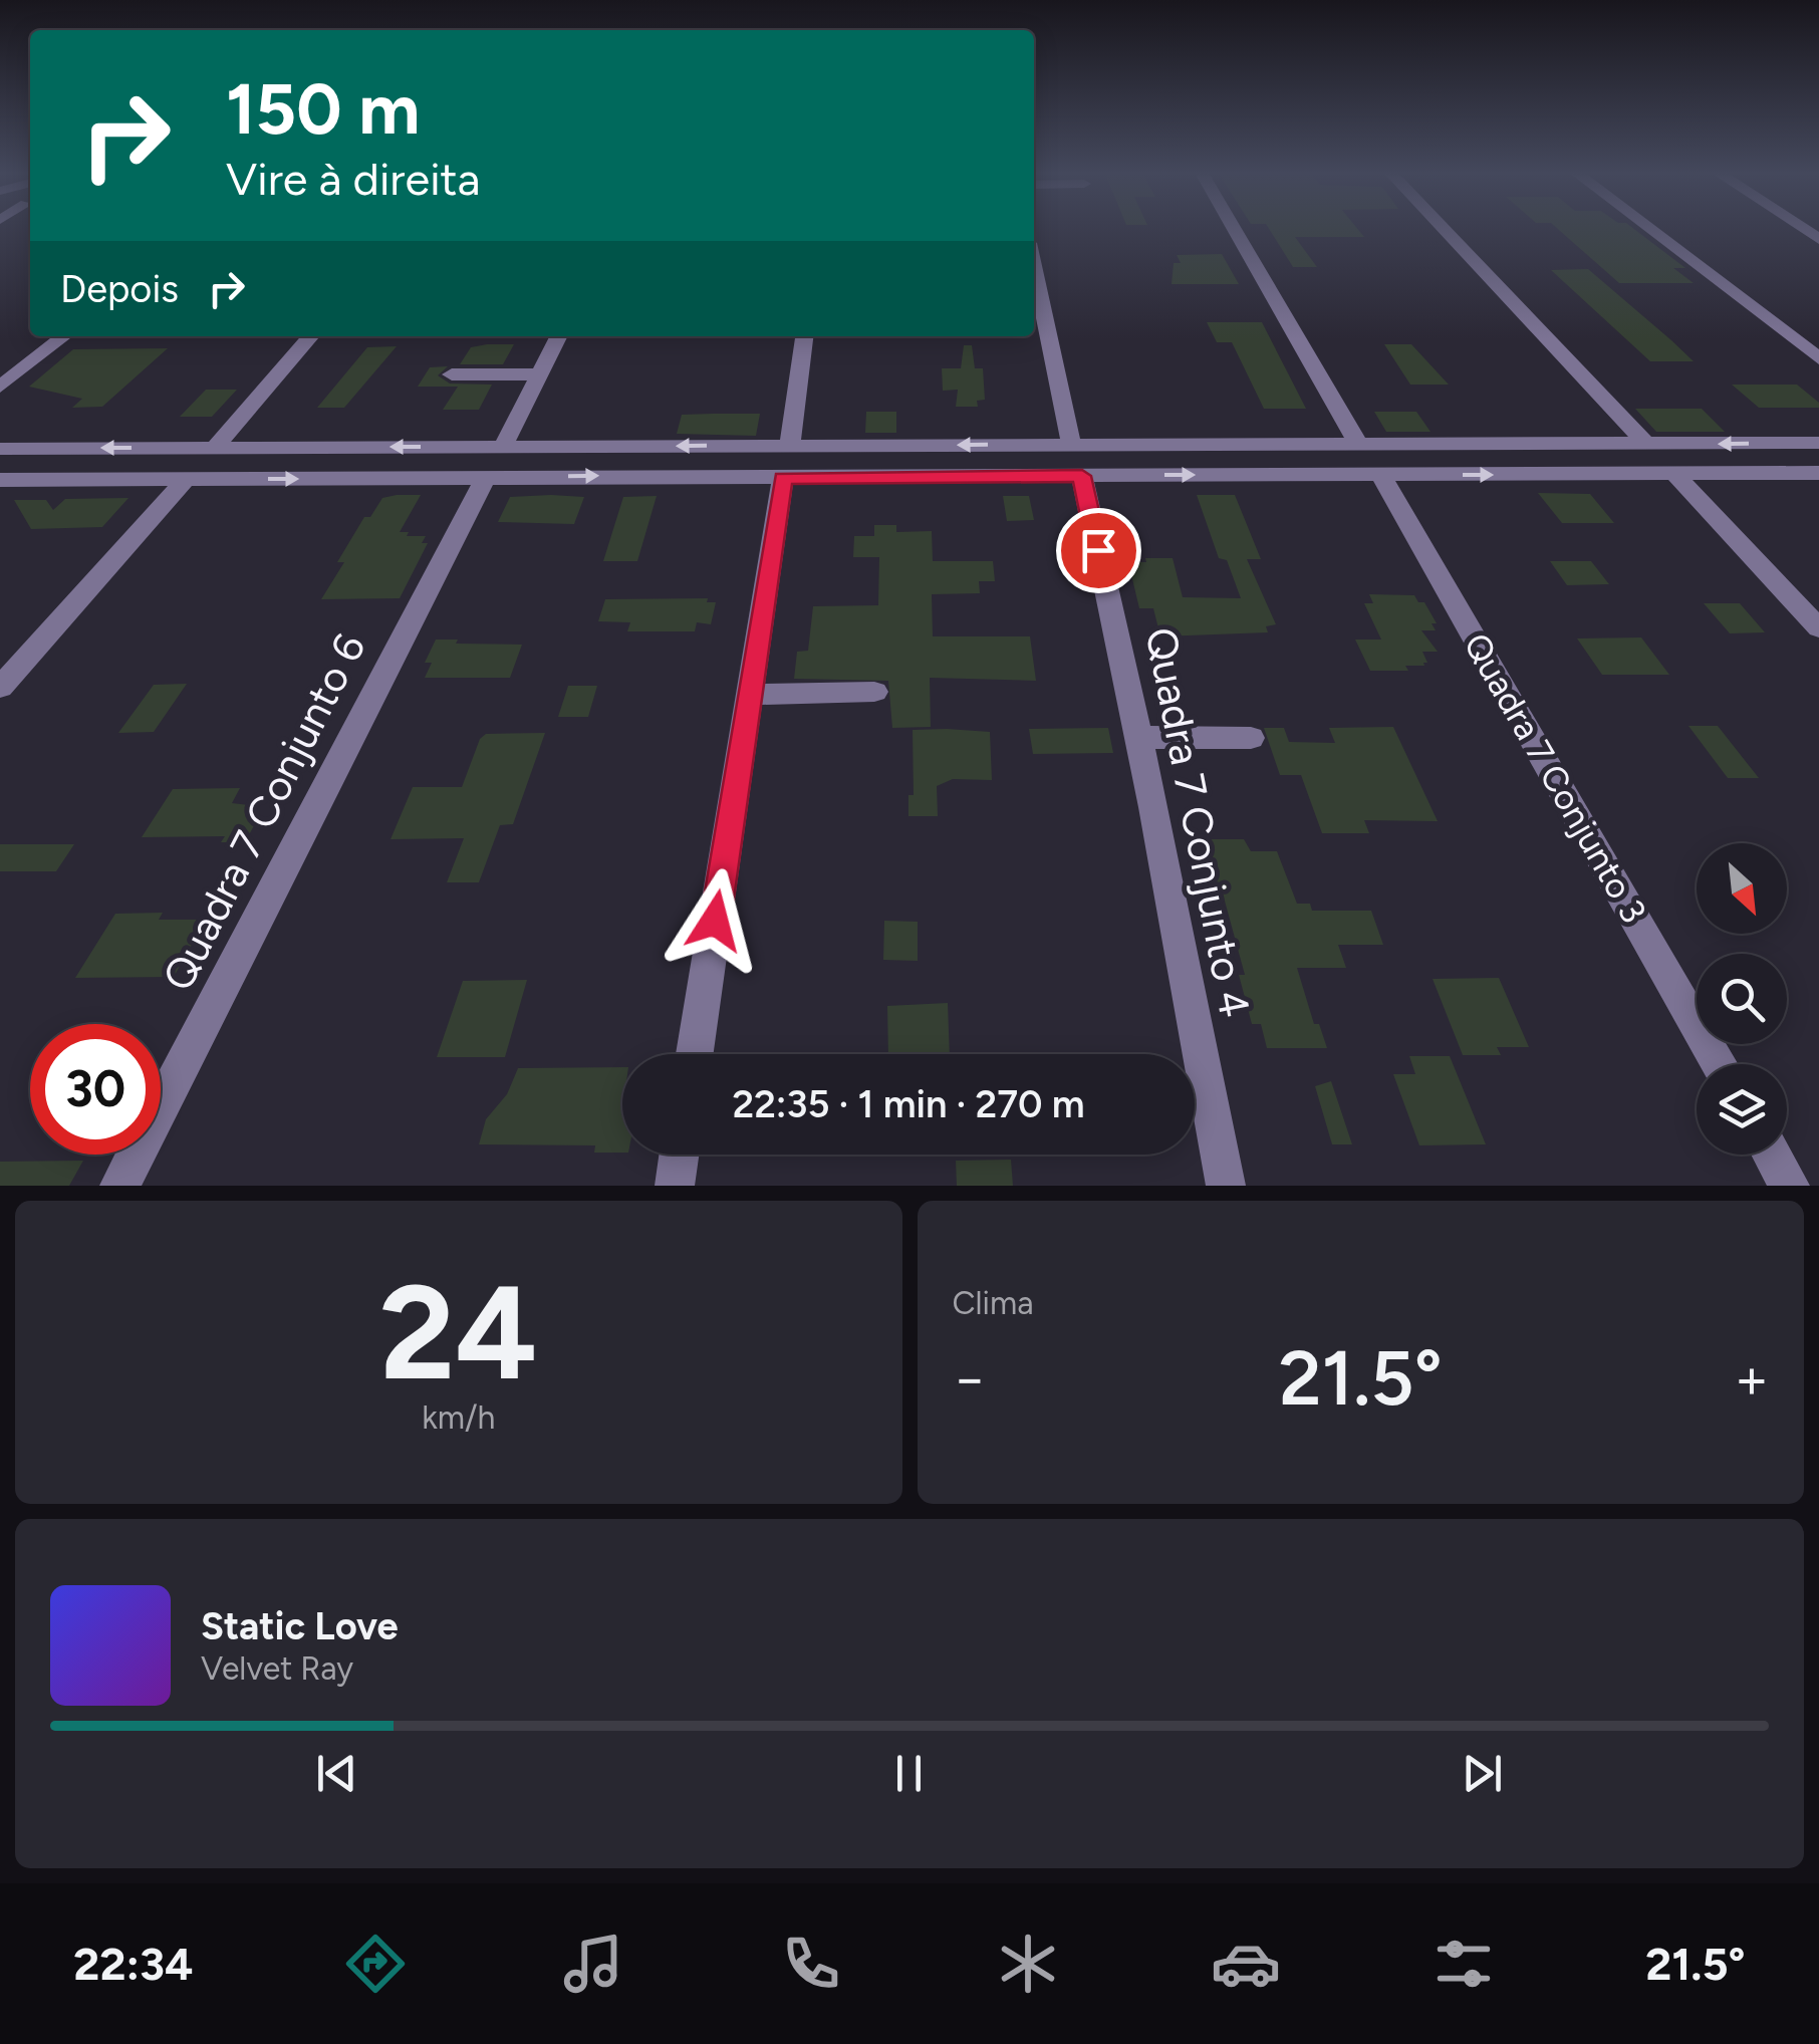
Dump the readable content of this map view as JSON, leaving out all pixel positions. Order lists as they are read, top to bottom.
{
  "streets": {
    "street": ["Quadra 7 Conjunto 3", "Quadra 7 Conjunto 6", "Quadra 7 Conjunto 4"]
  },
  "north": "bottom right",
  "page": {
    "turn": ["150 m", "Vire à direita"],
    "then": "Depois",
    "limit": "30",
    "trip": "22:35 · 1 min · 270 m",
    "tile": [
      ["24", "km/h"],
      "Clima"
    ],
    "heat": ["−", "21.5°", "+"],
    "song": ["Static Love", "Velvet Ray"],
    "tabs": ["22:34", "21.5°"]
  }
}
